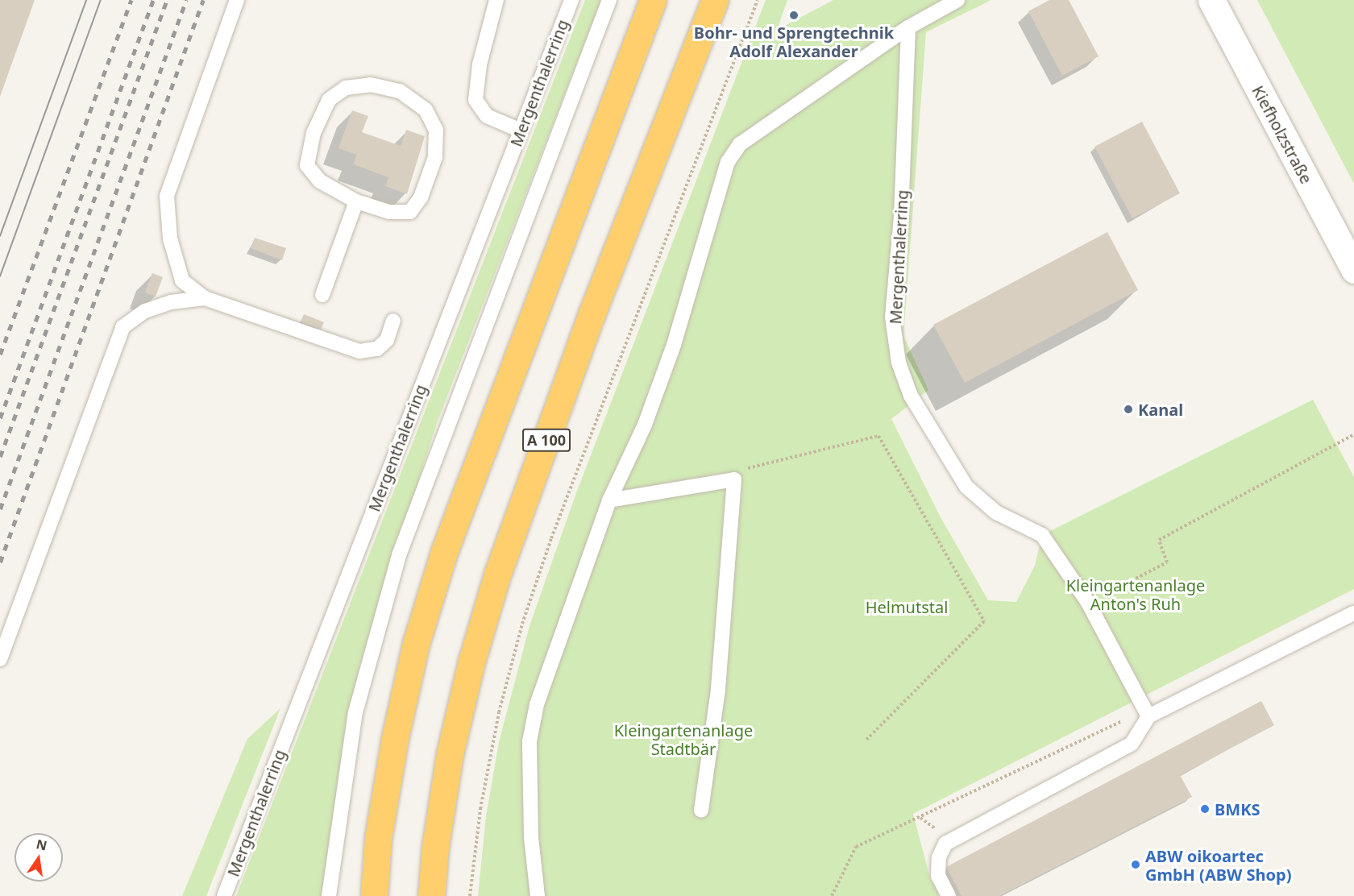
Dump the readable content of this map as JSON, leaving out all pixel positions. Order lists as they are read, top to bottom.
{
  "streets": {
    "highway": ["A 100"],
    "street": ["Kiefholzstraße"],
    "lane": ["Mergenthalerring"]
  },
  "parks": ["Kleingartenanlage Anton's Ruh", "Helmutstal", "Kleingartenanlage Stadtbär"],
  "places": [
    "Bohr- und Sprengtechnik Adolf Alexander",
    "Kanal",
    "BMKS",
    "ABW oikoartec GmbH (ABW Shop)"
  ],
  "north": "top"
}
